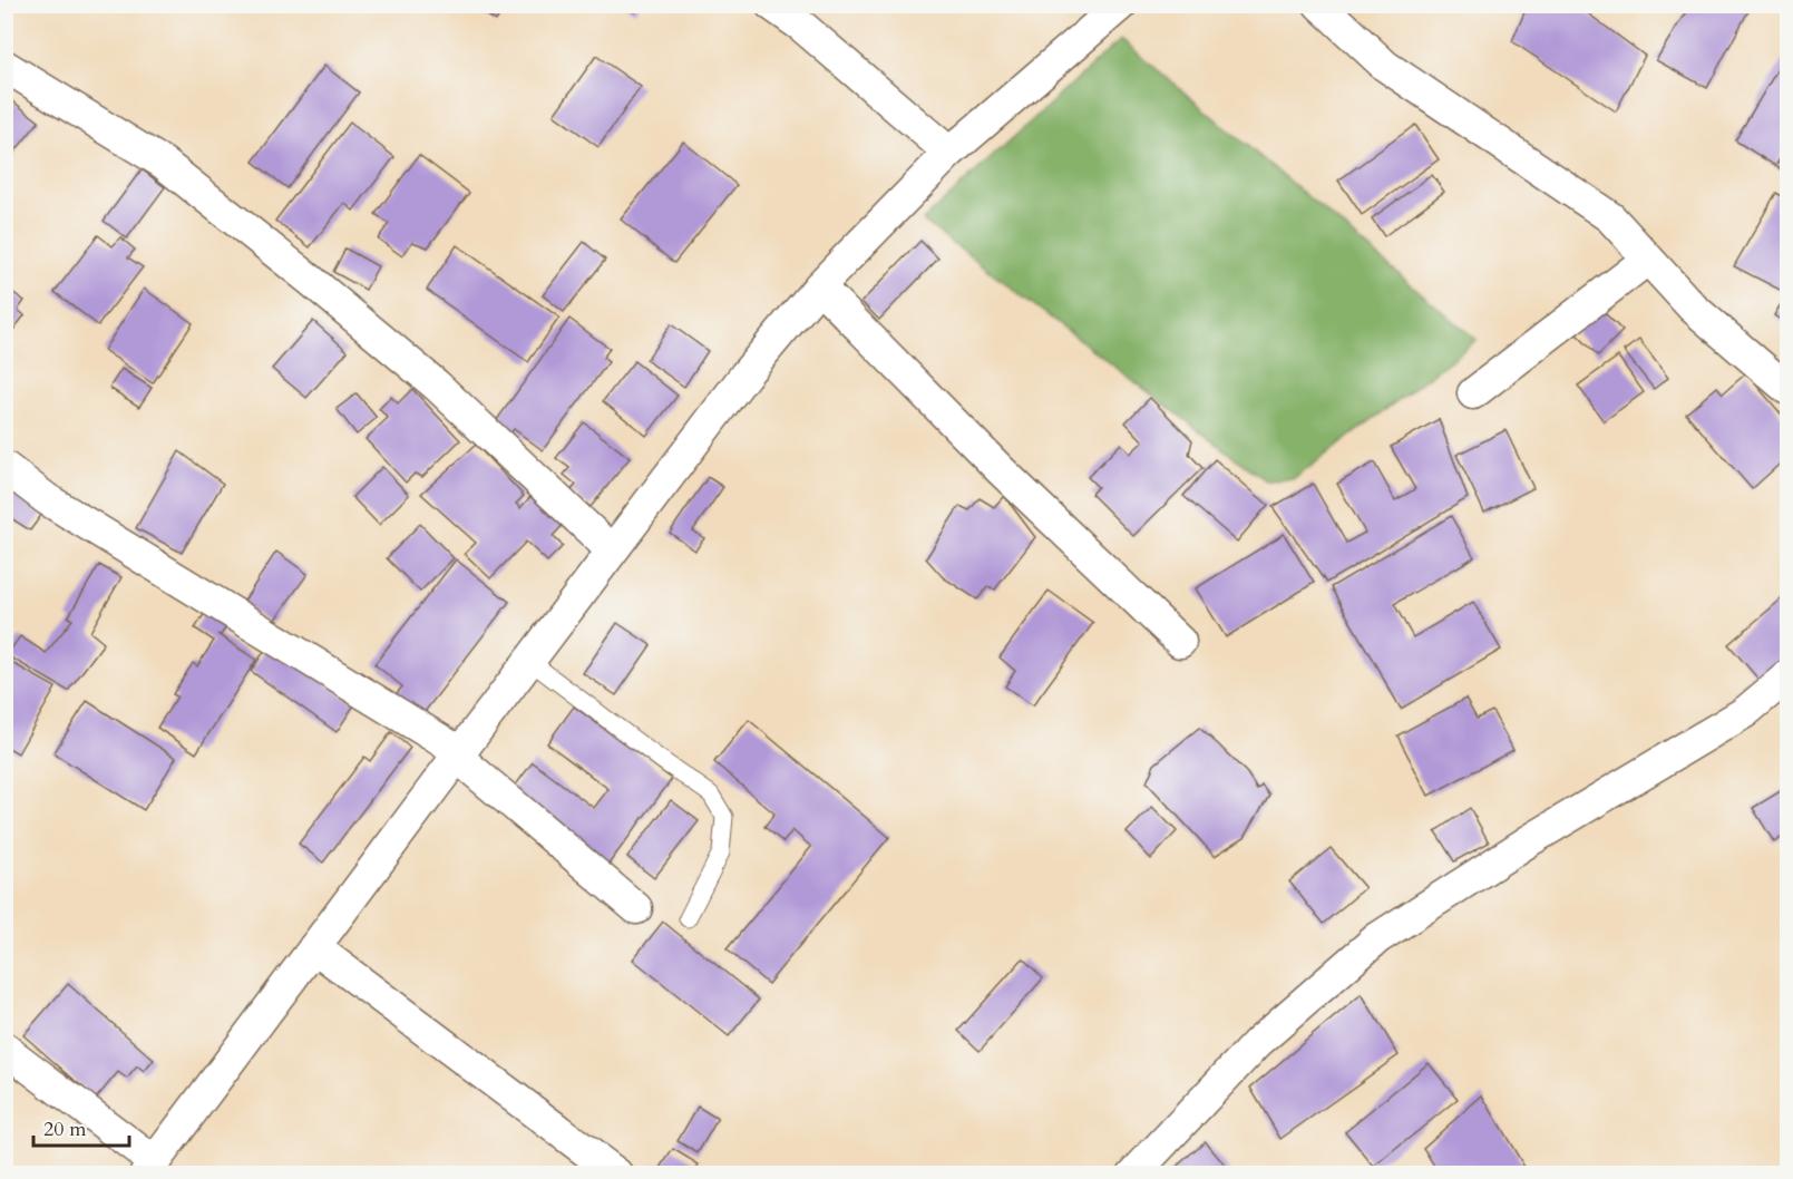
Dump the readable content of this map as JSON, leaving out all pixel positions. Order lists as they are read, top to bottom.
{
  "scale_bar": "20 m"
}
